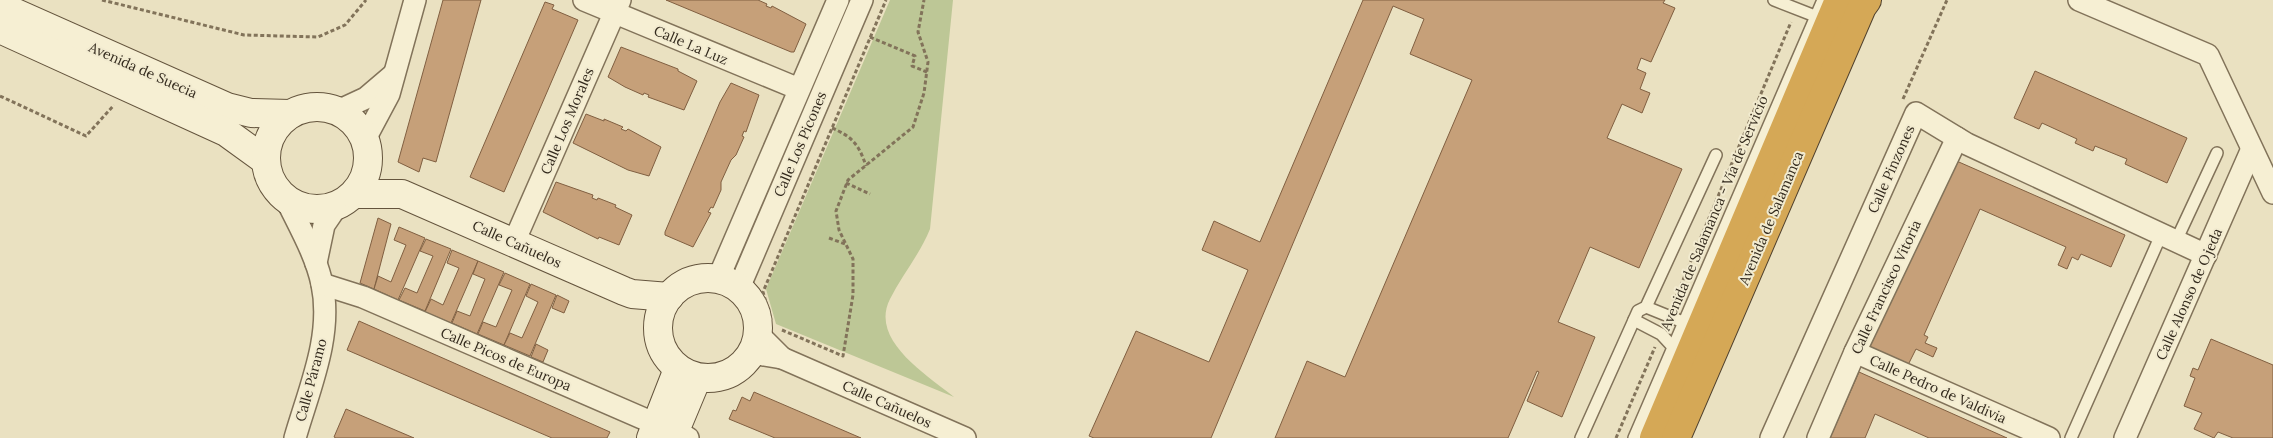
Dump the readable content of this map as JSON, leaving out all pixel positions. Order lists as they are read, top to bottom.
{
  "streets": {
    "highway": ["Avenida de Salamanca"],
    "street": [
      "Calle La Luz",
      "Avenida de Suecia",
      "Calle Los Morales",
      "Calle Los Picones",
      "Calle Pinzones",
      "Calle Cañuelos",
      "Calle Francisco Vitoria",
      "Calle Alonso de Ojeda",
      "Calle Picos de Europa",
      "Calle Páramo",
      "Calle Pedro de Valdivia"
    ],
    "lane": ["Avenida de Salamanca - Vía de Servicio"]
  },
  "crossings": [
    ["Calle La Luz", "Calle Los Morales"],
    ["Calle La Luz", "Calle Los Picones"],
    ["Avenida de Suecia", "Calle Cañuelos"],
    ["Avenida de Suecia", "Calle Páramo"],
    ["Calle Los Morales", "Calle Cañuelos"],
    ["Calle Los Picones", "Calle Cañuelos"],
    ["Calle Pinzones", "Calle Francisco Vitoria"],
    ["Calle Pinzones", "Calle Alonso de Ojeda"],
    ["Calle Cañuelos", "Calle Páramo"],
    ["Calle Francisco Vitoria", "Calle Pedro de Valdivia"],
    ["Calle Picos de Europa", "Calle Páramo"]
  ]
}
